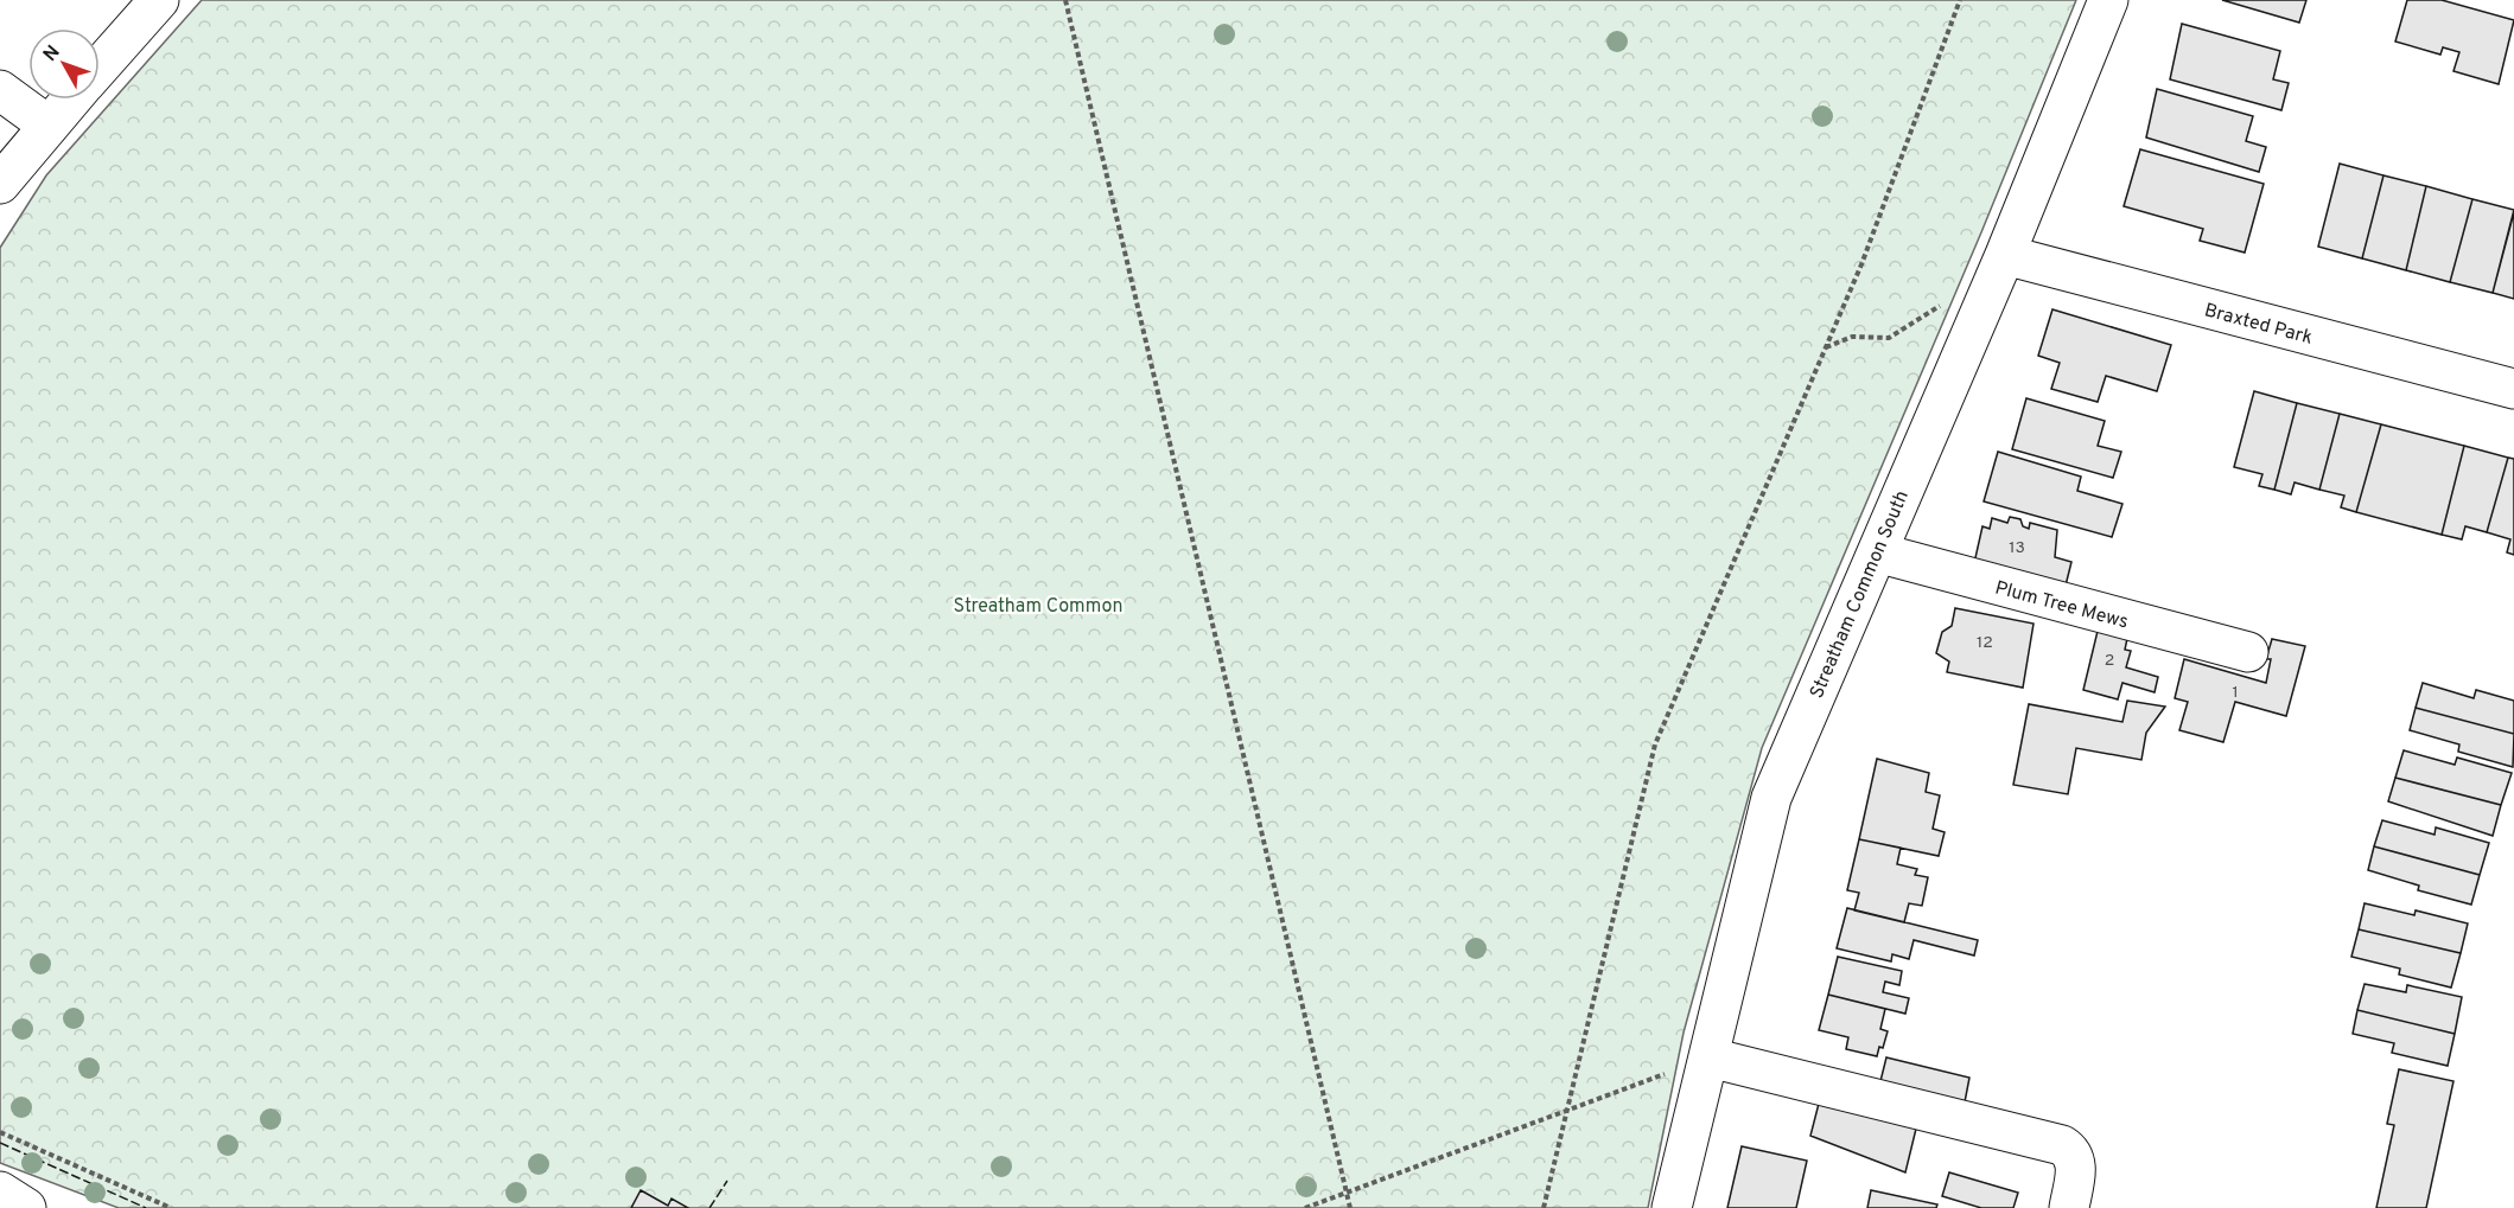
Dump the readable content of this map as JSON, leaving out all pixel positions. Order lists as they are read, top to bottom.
{
  "streets": {
    "main road": ["Braxted Park", "Streatham Common South", "Plum Tree Mews"]
  },
  "crossings": [
    ["Braxted Park", "Streatham Common South"],
    ["Streatham Common South", "Plum Tree Mews"]
  ],
  "parks": ["Streatham Common"],
  "house_numbers": [
    "13",
    "12",
    "2",
    "1"
  ],
  "north": "top left"
}
